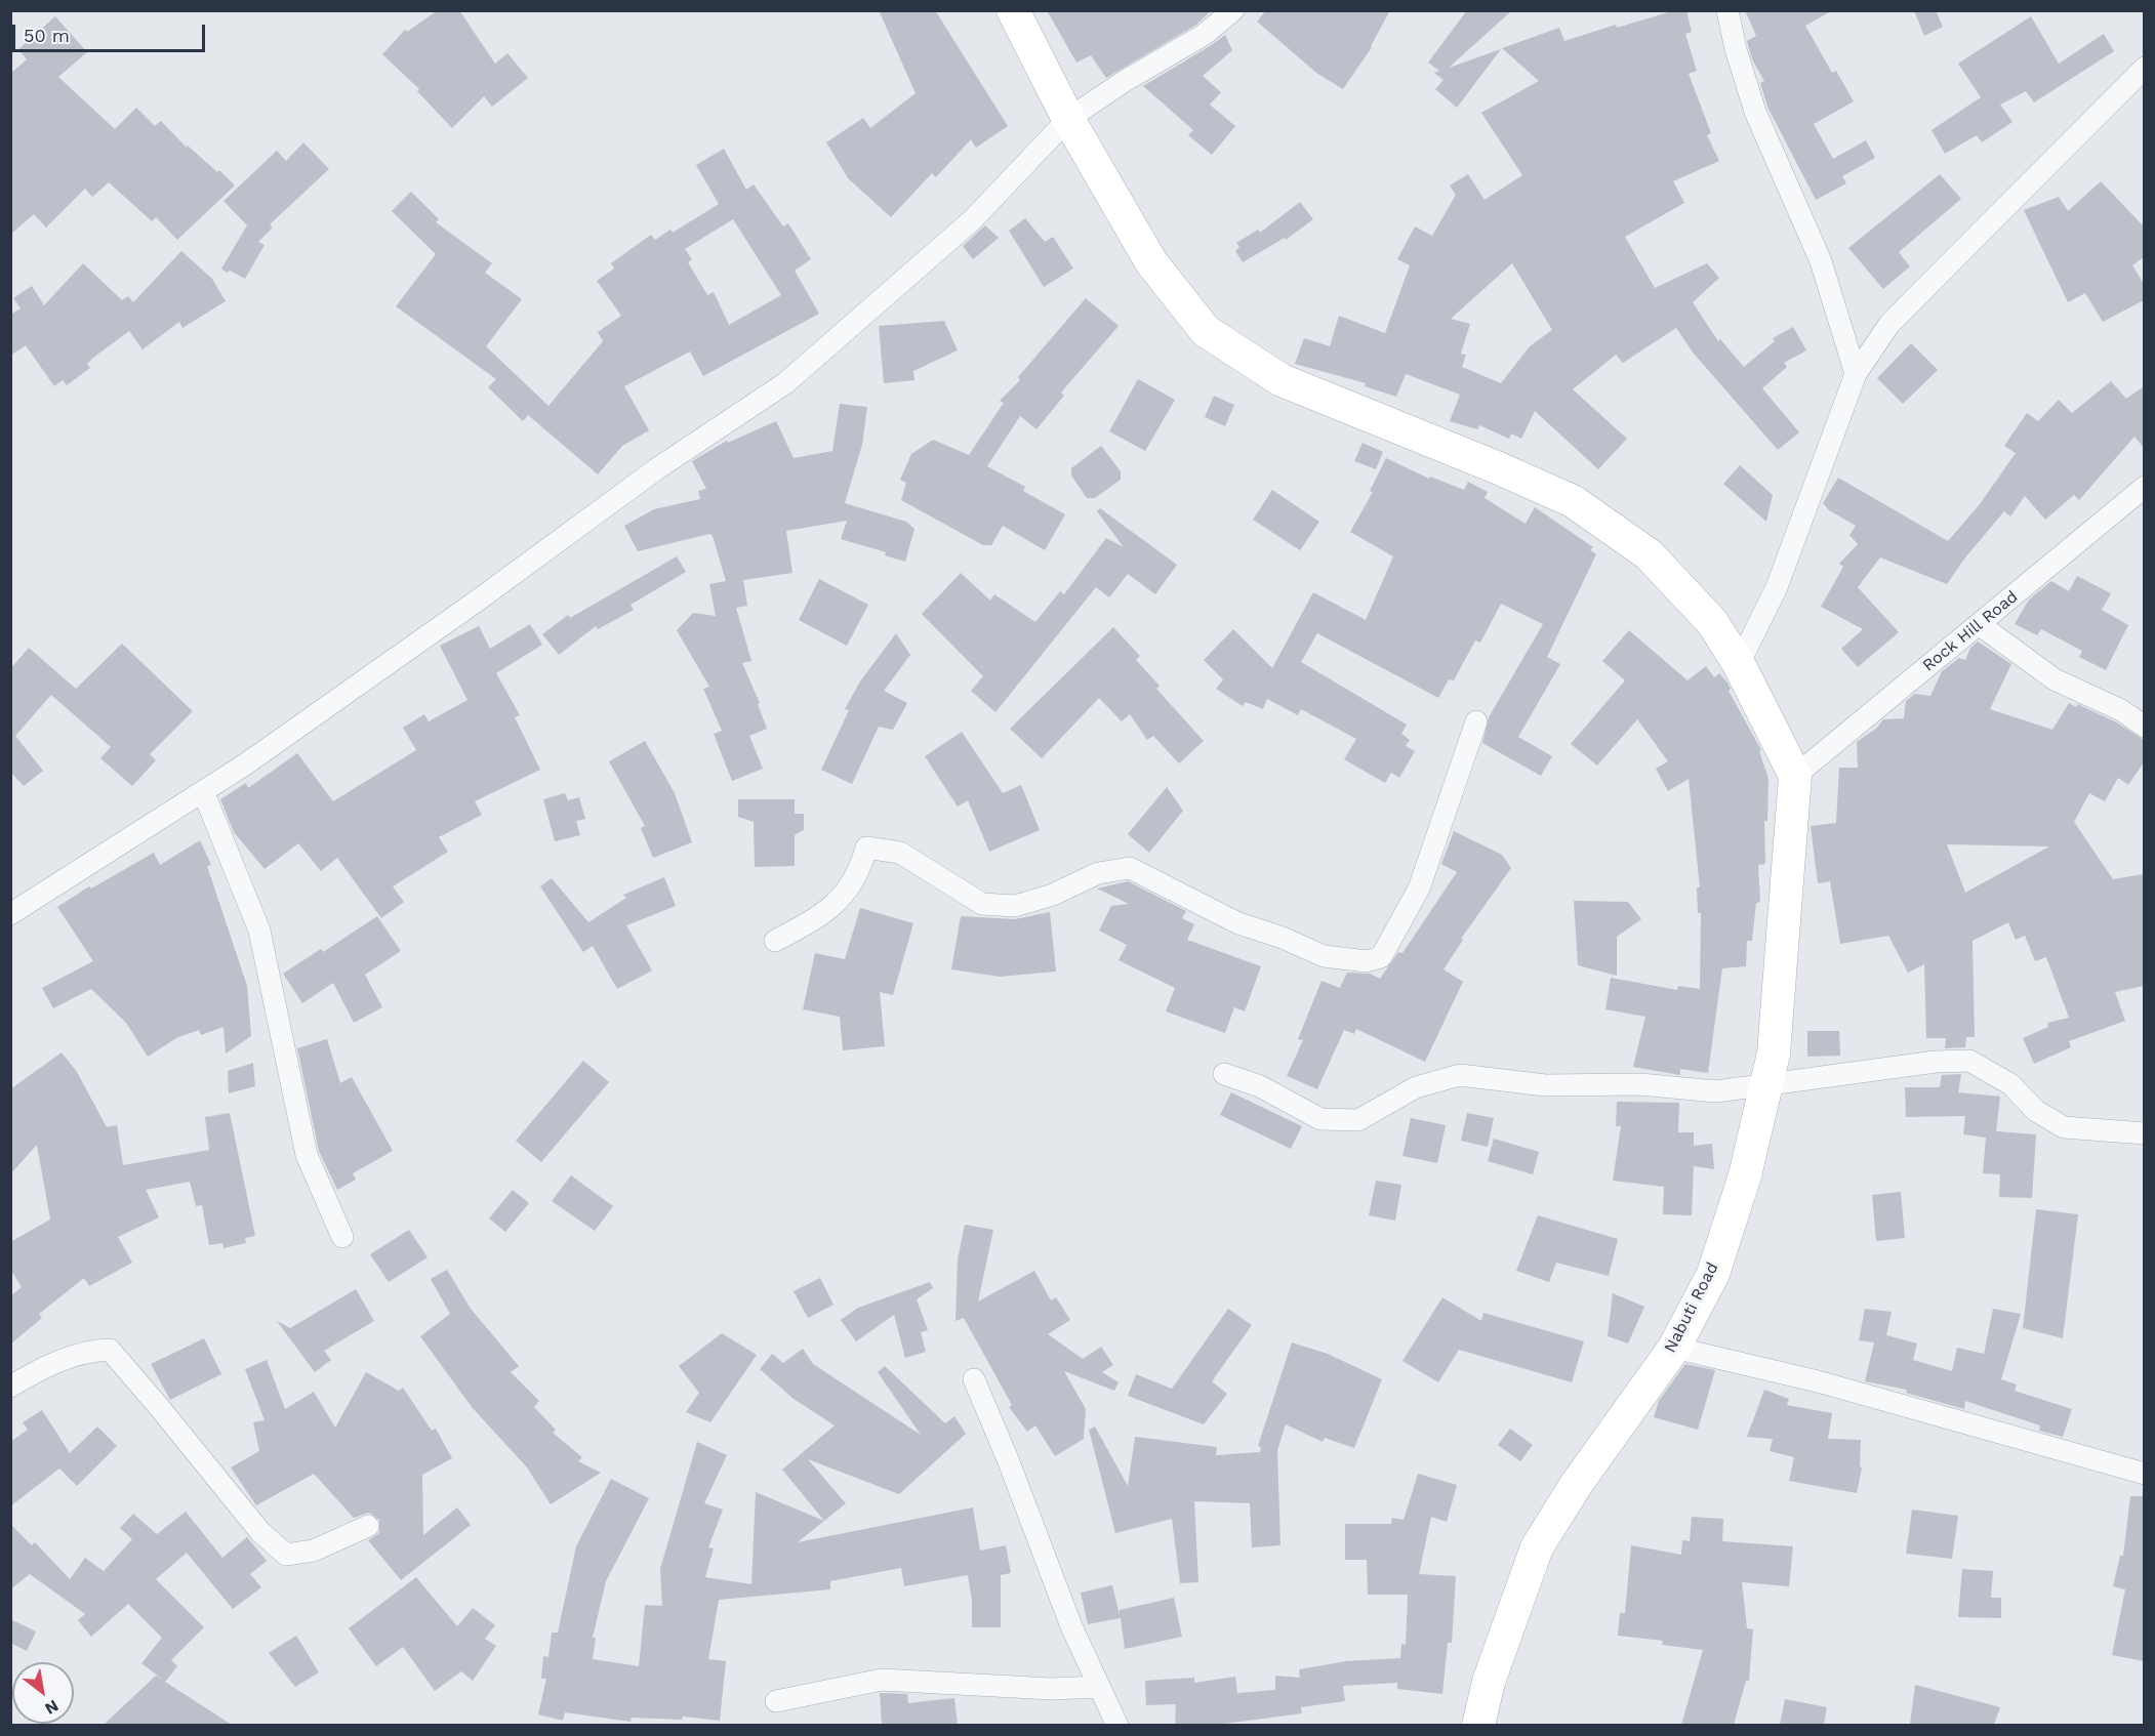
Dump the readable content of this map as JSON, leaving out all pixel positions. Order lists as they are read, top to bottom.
{
  "streets": {
    "street": ["Rock Hill Road", "Nabuti Road"]
  },
  "crossings": [
    ["Rock Hill Road", "Nabuti Road"]
  ],
  "scale_bar": "50 m",
  "north": "bottom right"
}
